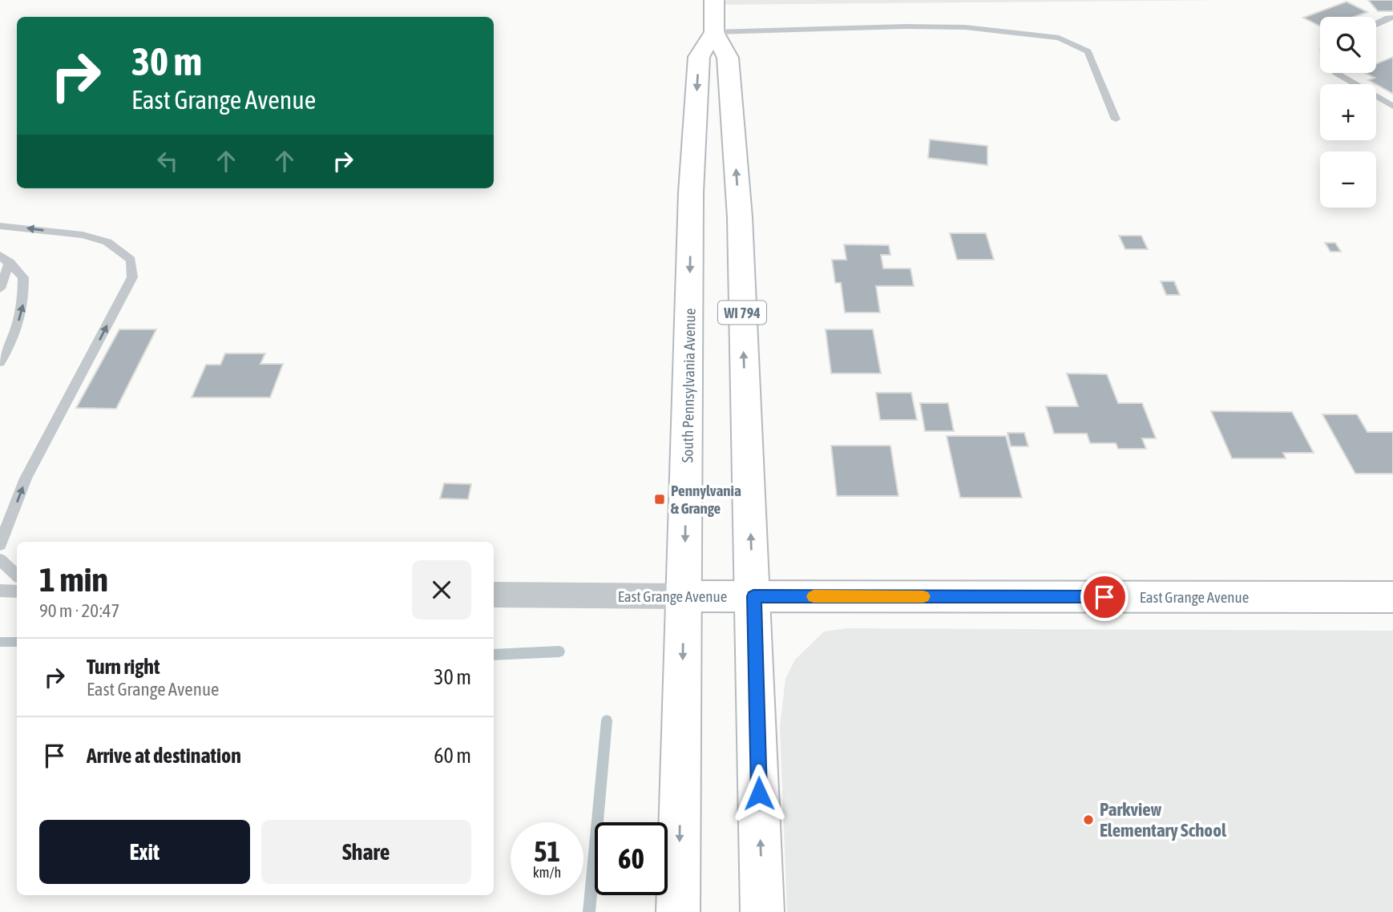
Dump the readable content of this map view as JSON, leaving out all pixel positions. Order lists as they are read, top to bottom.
{
  "streets": {
    "main road": ["WI 794", "South Pennsylvania Avenue", "East Grange Avenue"]
  },
  "crossings": [
    ["WI 794", "South Pennsylvania Avenue"],
    ["WI 794", "East Grange Avenue"],
    ["South Pennsylvania Avenue", "East Grange Avenue"]
  ],
  "places": {
    "transit": ["Pennylvania & Grange"],
    "other": ["Parkview Elementary School"]
  },
  "page": {
    "map_buttons": ["+", "−"],
    "turn": ["30 m", "East Grange Avenue"],
    "heading": ["1 min", "90 m · 20:47"],
    "list": [
      {
        "name": "Turn right",
        "note": "East Grange Avenue",
        "value": "30 m"
      },
      {
        "name": "Arrive at destination",
        "value": "60 m"
      }
    ],
    "buttons": ["Exit", "Share"],
    "speed": "51 km/h",
    "limit": "60"
  }
}
